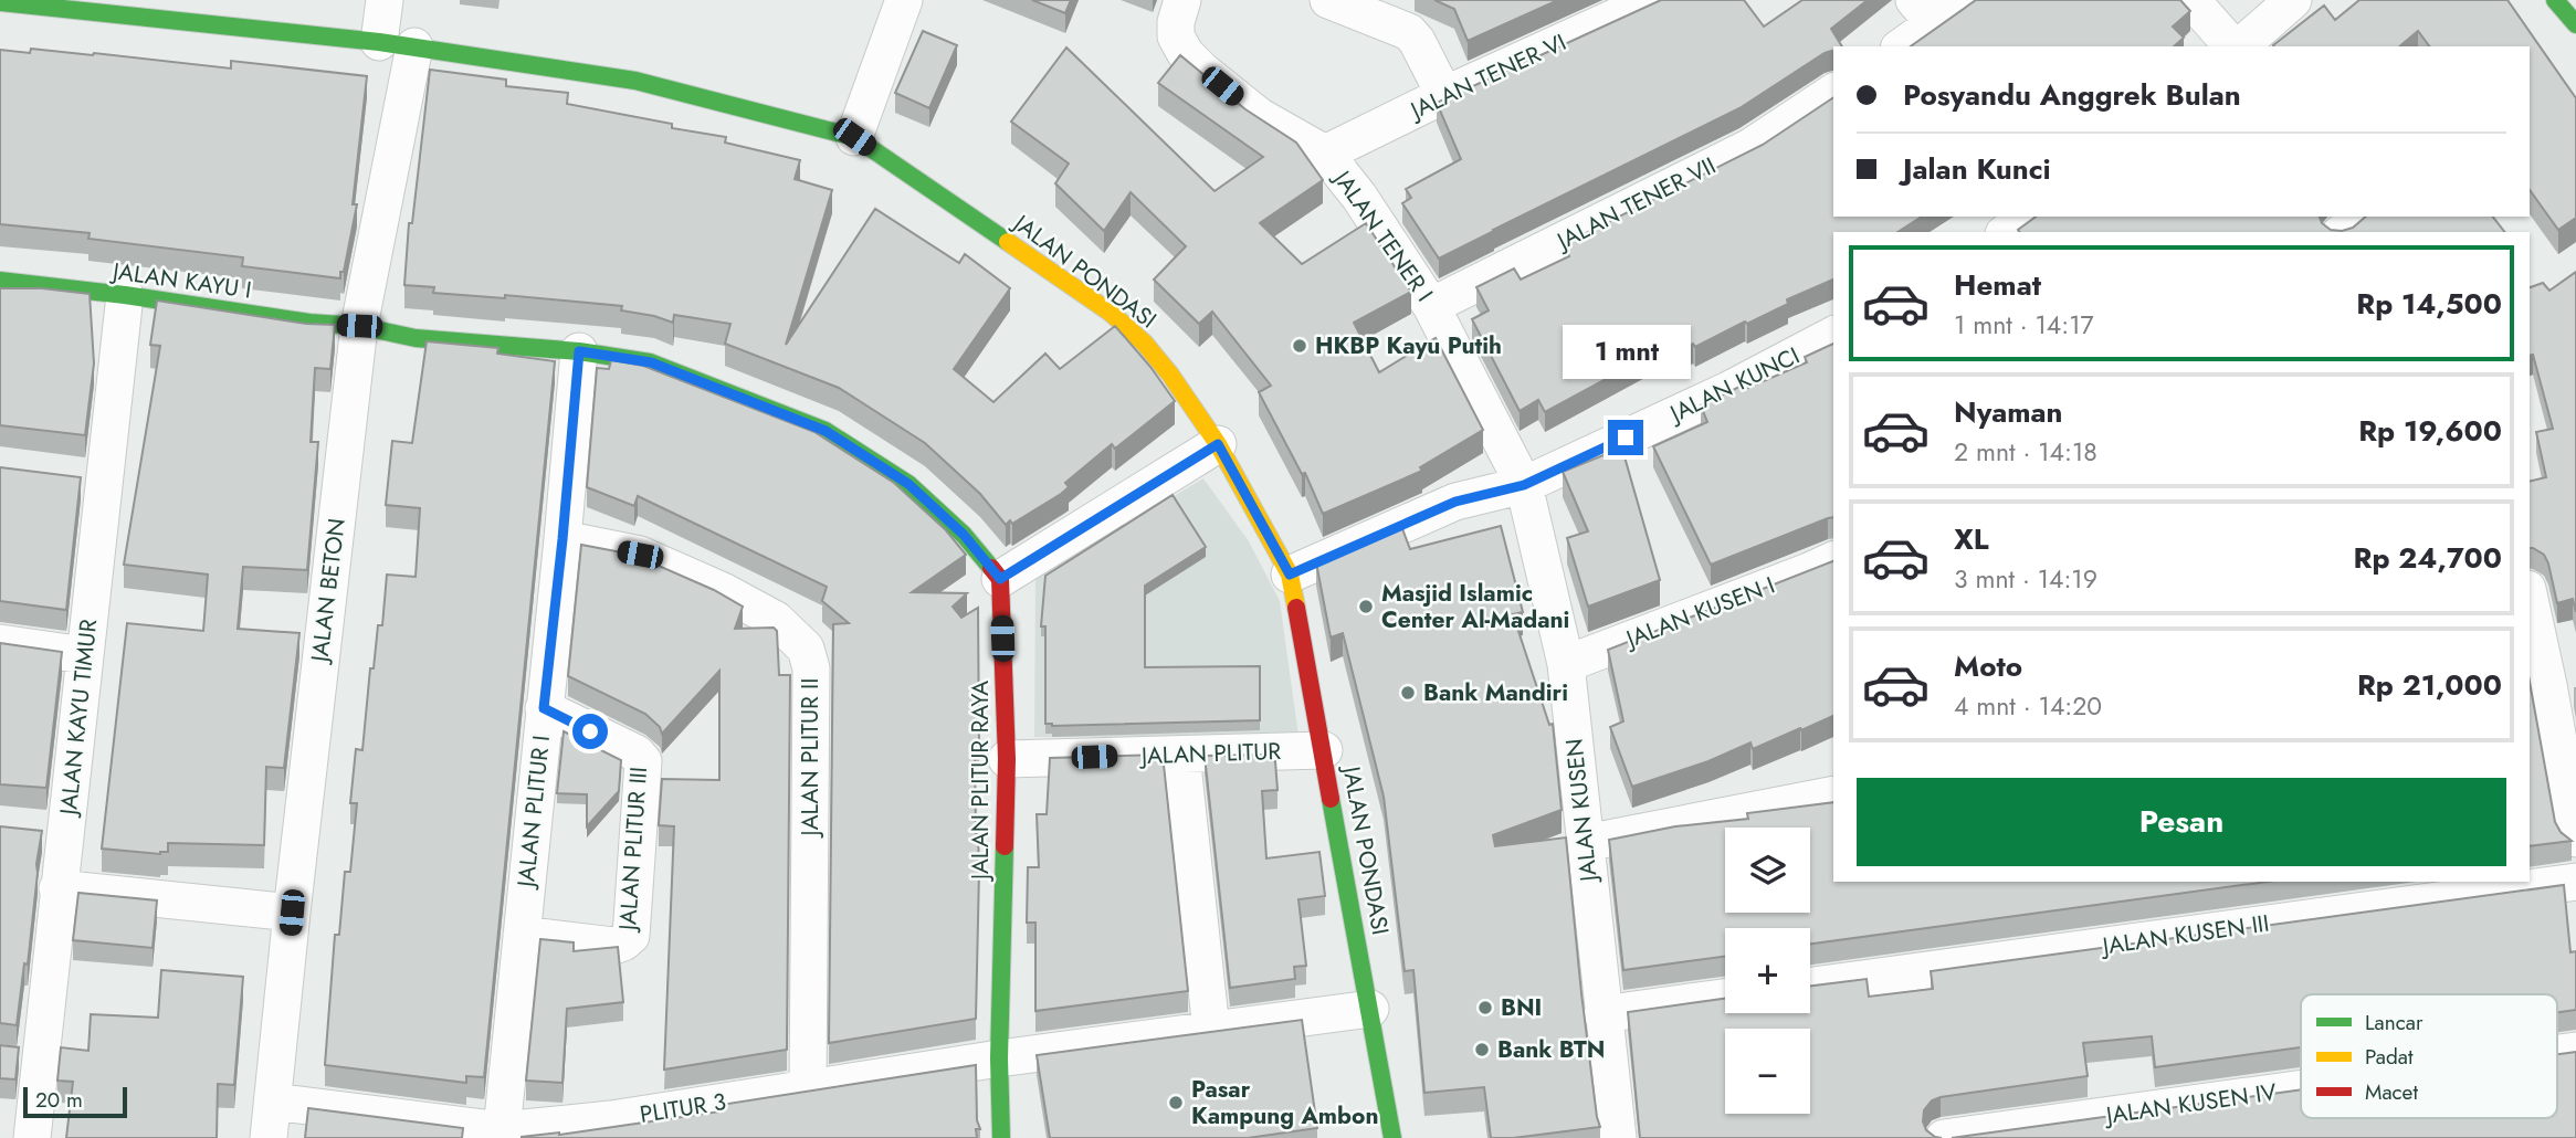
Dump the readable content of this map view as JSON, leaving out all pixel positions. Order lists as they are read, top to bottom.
{
  "streets": {
    "street": [
      "JALAN TENER VI",
      "JALAN TENER VII",
      "JALAN TENER I",
      "JALAN PONDASI",
      "JALAN KAYU I",
      "JALAN KUNCI",
      "JALAN BETON",
      "JALAN KUSEN I",
      "JALAN KAYU TIMUR",
      "JALAN PLITUR",
      "JALAN PLITUR II",
      "JALAN PLITUR RAYA",
      "JALAN KUSEN",
      "JALAN PLITUR I",
      "JALAN PLITUR III",
      "JALAN KUSEN III",
      "JALAN KUSEN IV",
      "PLITUR 3"
    ]
  },
  "crossings": [
    ["JALAN TENER VI", "JALAN TENER I"],
    ["JALAN TENER VII", "JALAN TENER I"],
    ["JALAN TENER I", "JALAN KUNCI"],
    ["JALAN TENER I", "JALAN KUSEN"],
    ["JALAN PONDASI", "JALAN KUNCI"],
    ["JALAN PONDASI", "JALAN BETON"],
    ["JALAN PONDASI", "JALAN PLITUR"],
    ["JALAN PONDASI", "PLITUR 3"],
    ["JALAN KAYU I", "JALAN BETON"],
    ["JALAN KAYU I", "JALAN KAYU TIMUR"],
    ["JALAN KUNCI", "JALAN KUSEN"],
    ["JALAN BETON", "PLITUR 3"],
    ["JALAN KUSEN I", "JALAN KUSEN"],
    ["JALAN PLITUR", "JALAN PLITUR RAYA"],
    ["JALAN PLITUR II", "JALAN PLITUR I"],
    ["JALAN PLITUR II", "PLITUR 3"],
    ["JALAN PLITUR RAYA", "PLITUR 3"],
    ["JALAN PLITUR I", "JALAN PLITUR III"],
    ["JALAN PLITUR I", "PLITUR 3"]
  ],
  "places": [
    "HKBP Kayu Putih",
    "Masjid Islamic Center Al-Madani",
    "Bank Mandiri",
    "BNI",
    "Bank BTN",
    "Pasar Kampung Ambon"
  ],
  "legend": ["Lancar", "Padat", "Macet"],
  "scale_bar": "20 m",
  "page": {
    "banner": ["Posyandu Anggrek Bulan", "Jalan Kunci"],
    "list": [
      {
        "name": "Hemat",
        "note": "1 mnt · 14:17",
        "value": "Rp 14,500"
      },
      {
        "name": "Nyaman",
        "note": "2 mnt · 14:18",
        "value": "Rp 19,600"
      },
      {
        "name": "XL",
        "note": "3 mnt · 14:19",
        "value": "Rp 24,700"
      },
      {
        "name": "Moto",
        "note": "4 mnt · 14:20",
        "value": "Rp 21,000"
      }
    ],
    "bubble": "1 mnt",
    "buttons": "Pesan",
    "map_buttons": ["+", "−"],
    "scale": "20 m"
  }
}
